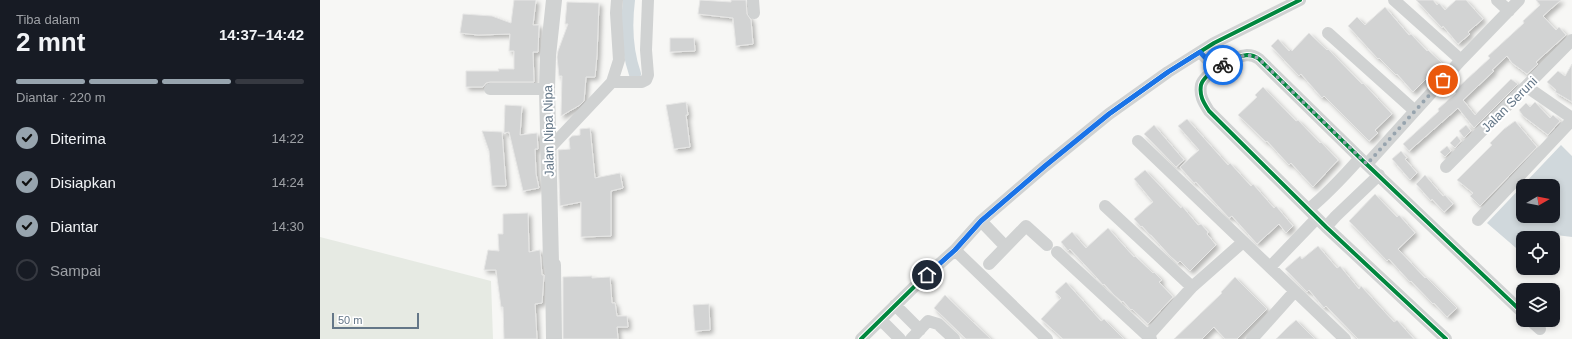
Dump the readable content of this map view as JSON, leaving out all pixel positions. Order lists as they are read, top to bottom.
{
  "streets": {
    "street": ["Jalan Seruni", "Jalan Nipa Nipa"]
  },
  "scale_bar": "50 m",
  "north": "right",
  "page": {
    "heading": ["2 mnt", "Tiba dalam", "14:37–14:42"],
    "bar": "Diantar · 220 m",
    "list": [
      ["Diterima", "14:22"],
      ["Disiapkan", "14:24"],
      ["Diantar", "14:30"],
      "Sampai"
    ],
    "scale": "50 m"
  }
}
